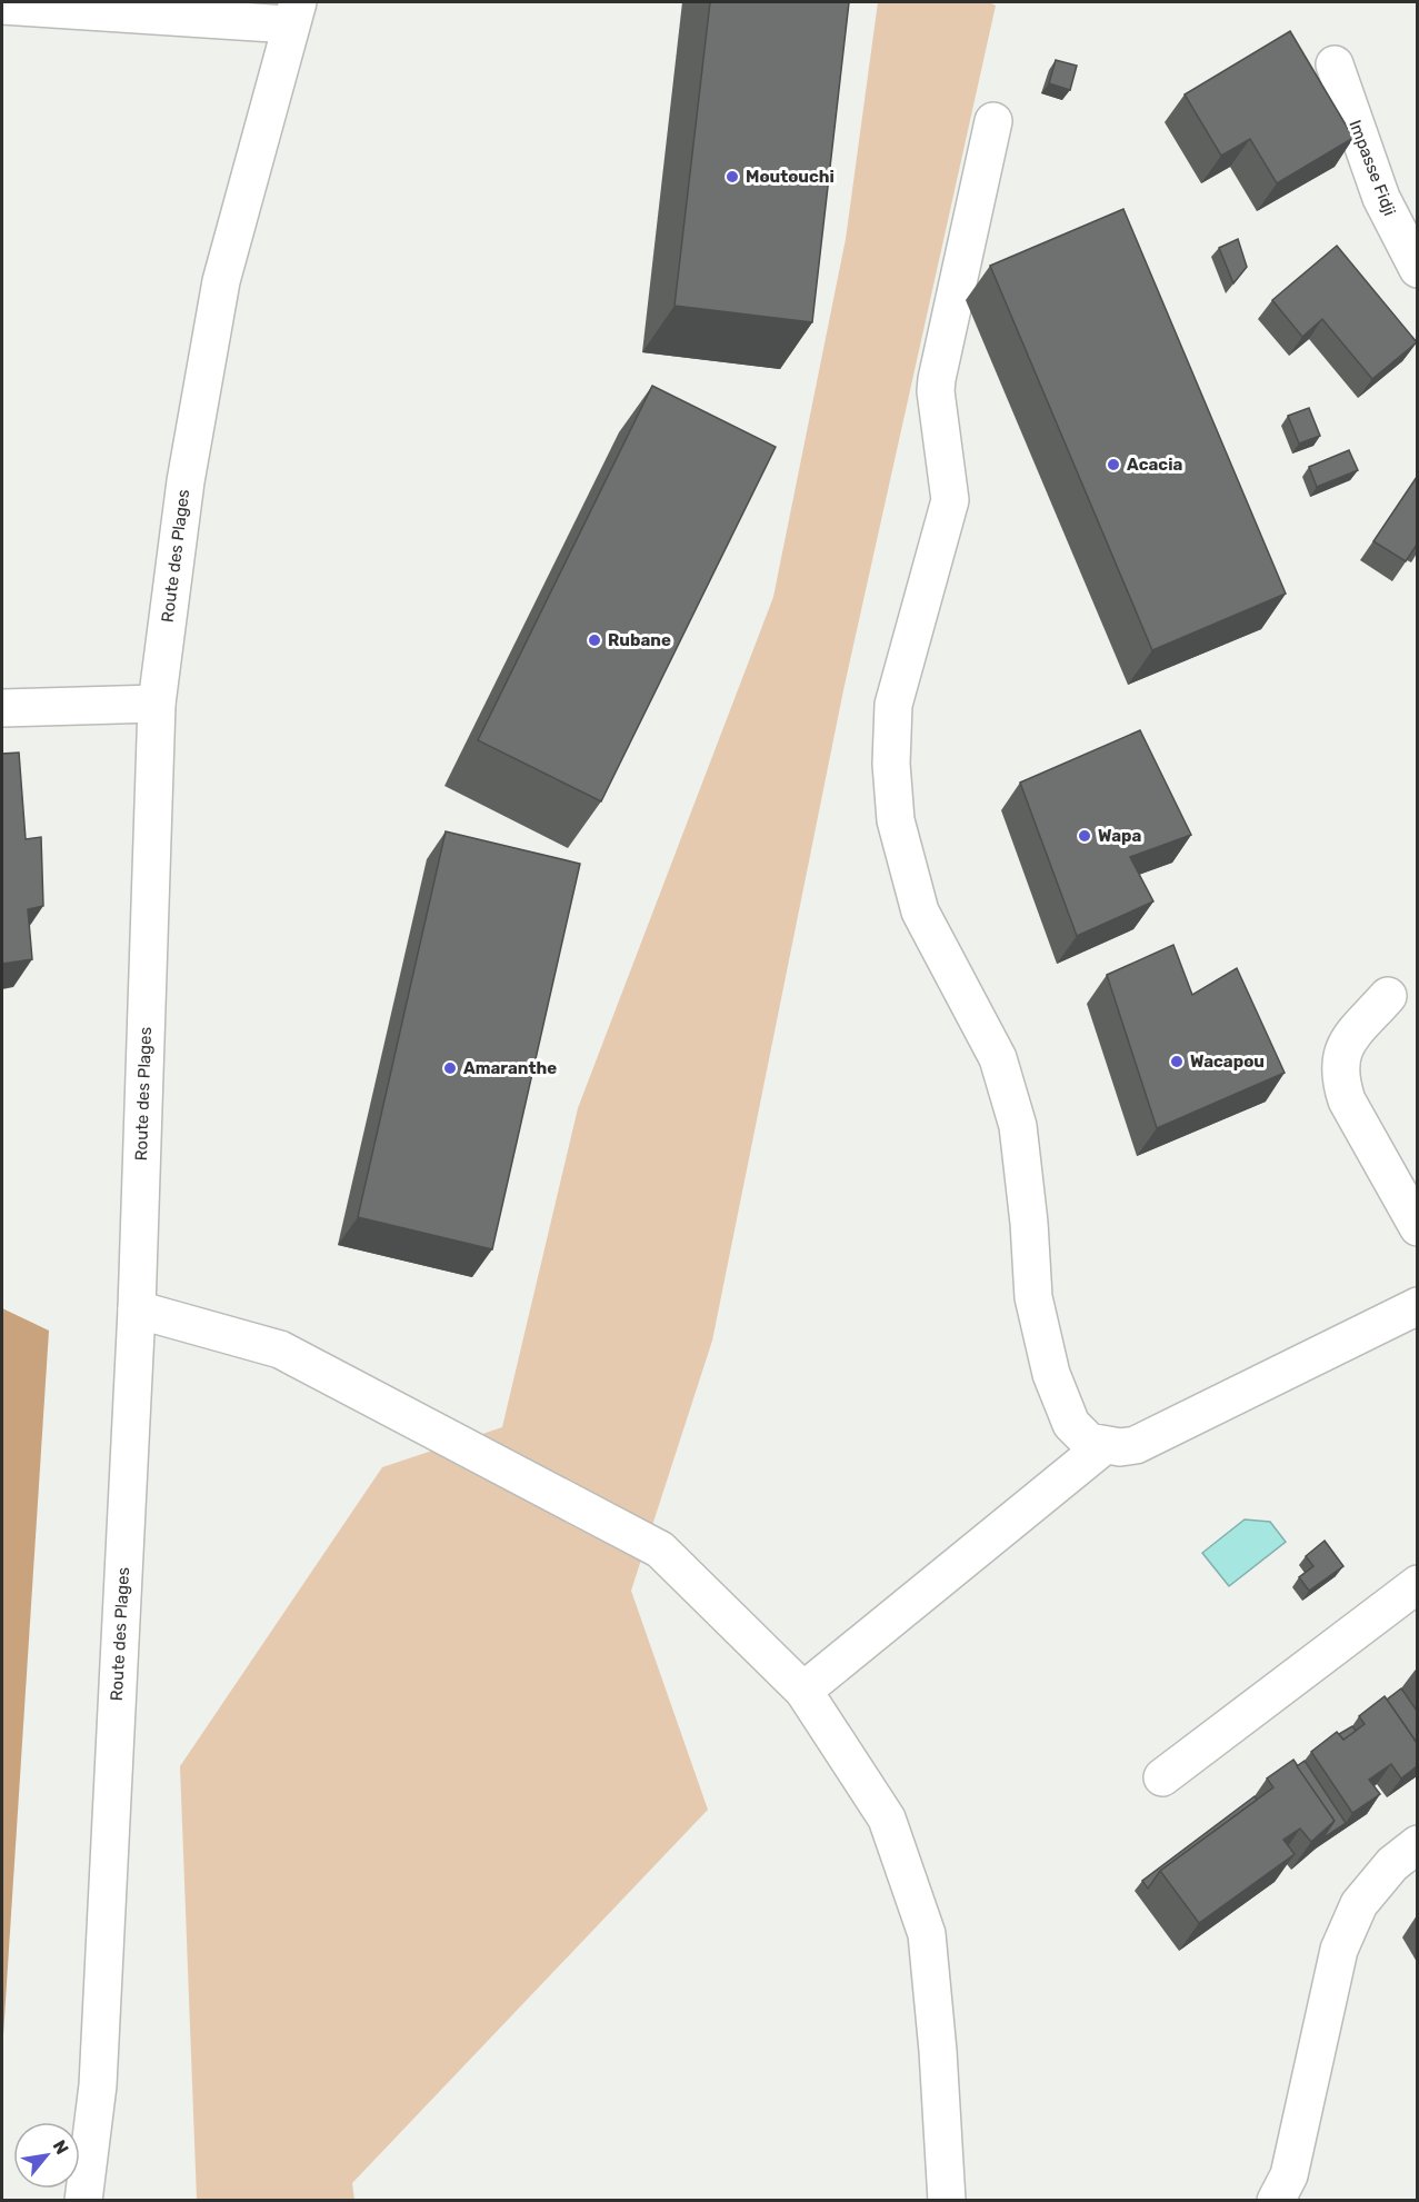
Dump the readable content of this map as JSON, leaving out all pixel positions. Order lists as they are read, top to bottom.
{
  "streets": {
    "street": ["Impasse Fidji", "Route des Plages"]
  },
  "places": [
    "Moutouchi",
    "Acacia",
    "Rubane",
    "Wapa",
    "Wacapou",
    "Amaranthe"
  ],
  "north": "top right"
}
